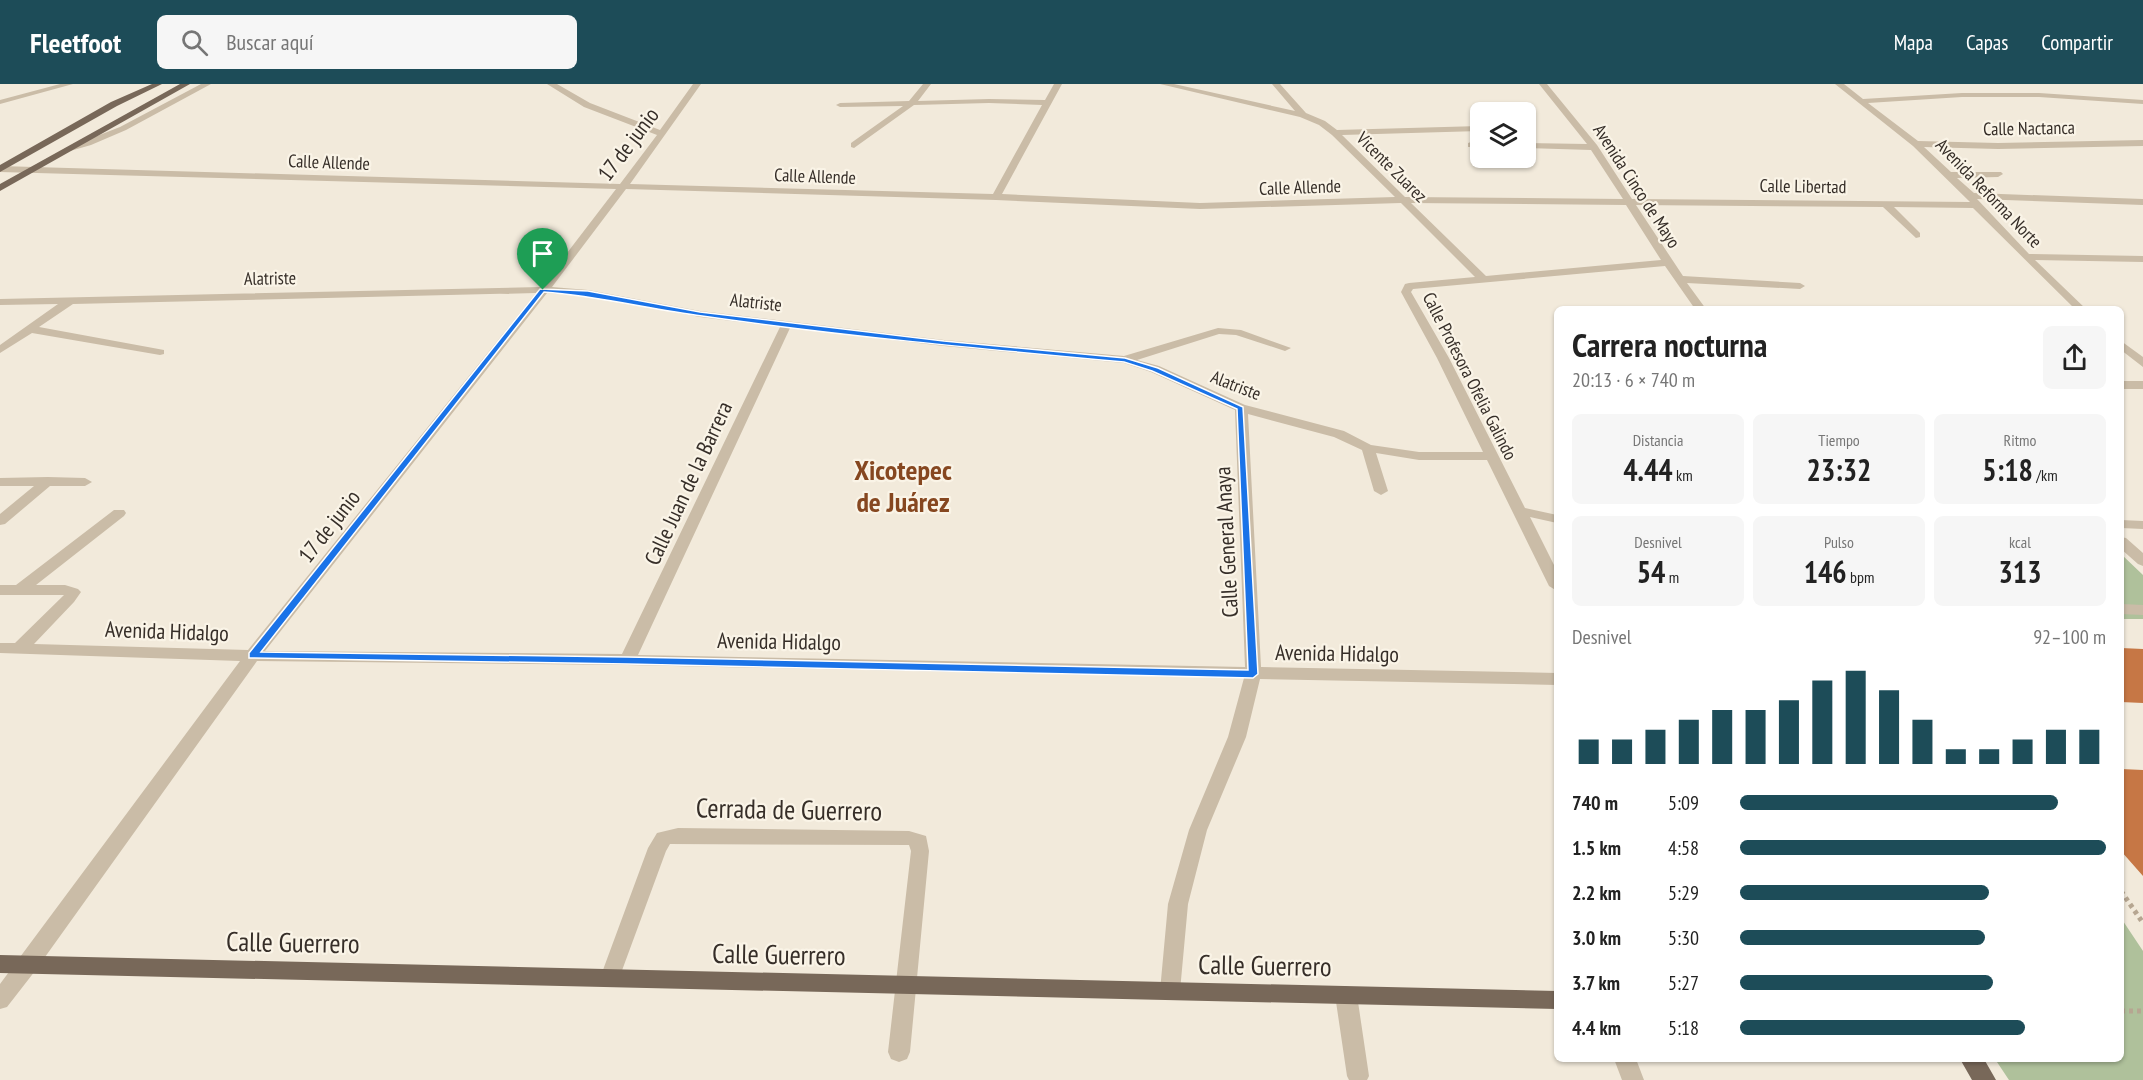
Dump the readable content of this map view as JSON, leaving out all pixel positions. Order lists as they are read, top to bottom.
{
  "streets": {
    "main road": ["Calle Guerrero"],
    "street": [
      "Calle Nactanca",
      "17 de junio",
      "Calle Allende",
      "Vicente Zuarez",
      "Avenida Cinco de Mayo",
      "Calle Libertad",
      "Avenida Reforma Norte",
      "Alatriste",
      "Calle Profesora Ofelia Galindo",
      "Calle Juan de la Barrera",
      "Calle General Anaya",
      "Avenida Hidalgo",
      "Cerrada de Guerrero"
    ]
  },
  "crossings": [
    ["Calle Nactanca", "Avenida Reforma Norte"],
    ["17 de junio", "Calle Allende"],
    ["17 de junio", "Alatriste"],
    ["17 de junio", "Avenida Hidalgo"],
    ["17 de junio", "Calle Guerrero"],
    ["Calle Allende", "Vicente Zuarez"],
    ["Calle Allende", "Avenida Cinco de Mayo"],
    ["Calle Allende", "Calle Libertad"],
    ["Vicente Zuarez", "Calle Profesora Ofelia Galindo"],
    ["Avenida Cinco de Mayo", "Calle Libertad"],
    ["Avenida Cinco de Mayo", "Calle Profesora Ofelia Galindo"],
    ["Calle Libertad", "Avenida Reforma Norte"],
    ["Alatriste", "Calle Profesora Ofelia Galindo"],
    ["Alatriste", "Calle Juan de la Barrera"],
    ["Alatriste", "Calle General Anaya"],
    ["Calle Juan de la Barrera", "Avenida Hidalgo"],
    ["Calle General Anaya", "Avenida Hidalgo"],
    ["Calle General Anaya", "Calle Guerrero"],
    ["Cerrada de Guerrero", "Calle Guerrero"]
  ],
  "districts": ["Xicotepec de Juárez"],
  "page": {
    "header": "Fleetfoot",
    "search": "Buscar aquí",
    "nav": ["Mapa", "Capas", "Compartir"],
    "heading": ["Carrera nocturna", "20:13 · 6 × 740 m"],
    "stats": [
      ["Distancia", "4.44 km"],
      ["Tiempo", "23:32"],
      ["Ritmo", "5:18 /km"],
      ["Desnivel", "54 m"],
      ["Pulso", "146 bpm"],
      ["kcal", "313"]
    ],
    "chart": ["Desnivel", "92–100 m"],
    "list": [
      {
        "name": "740 m",
        "note": "5:09"
      },
      {
        "name": "1.5 km",
        "note": "4:58"
      },
      {
        "name": "2.2 km",
        "note": "5:29"
      },
      {
        "name": "3.0 km",
        "note": "5:30"
      },
      {
        "name": "3.7 km",
        "note": "5:27"
      },
      {
        "name": "4.4 km",
        "note": "5:18"
      }
    ]
  }
}
